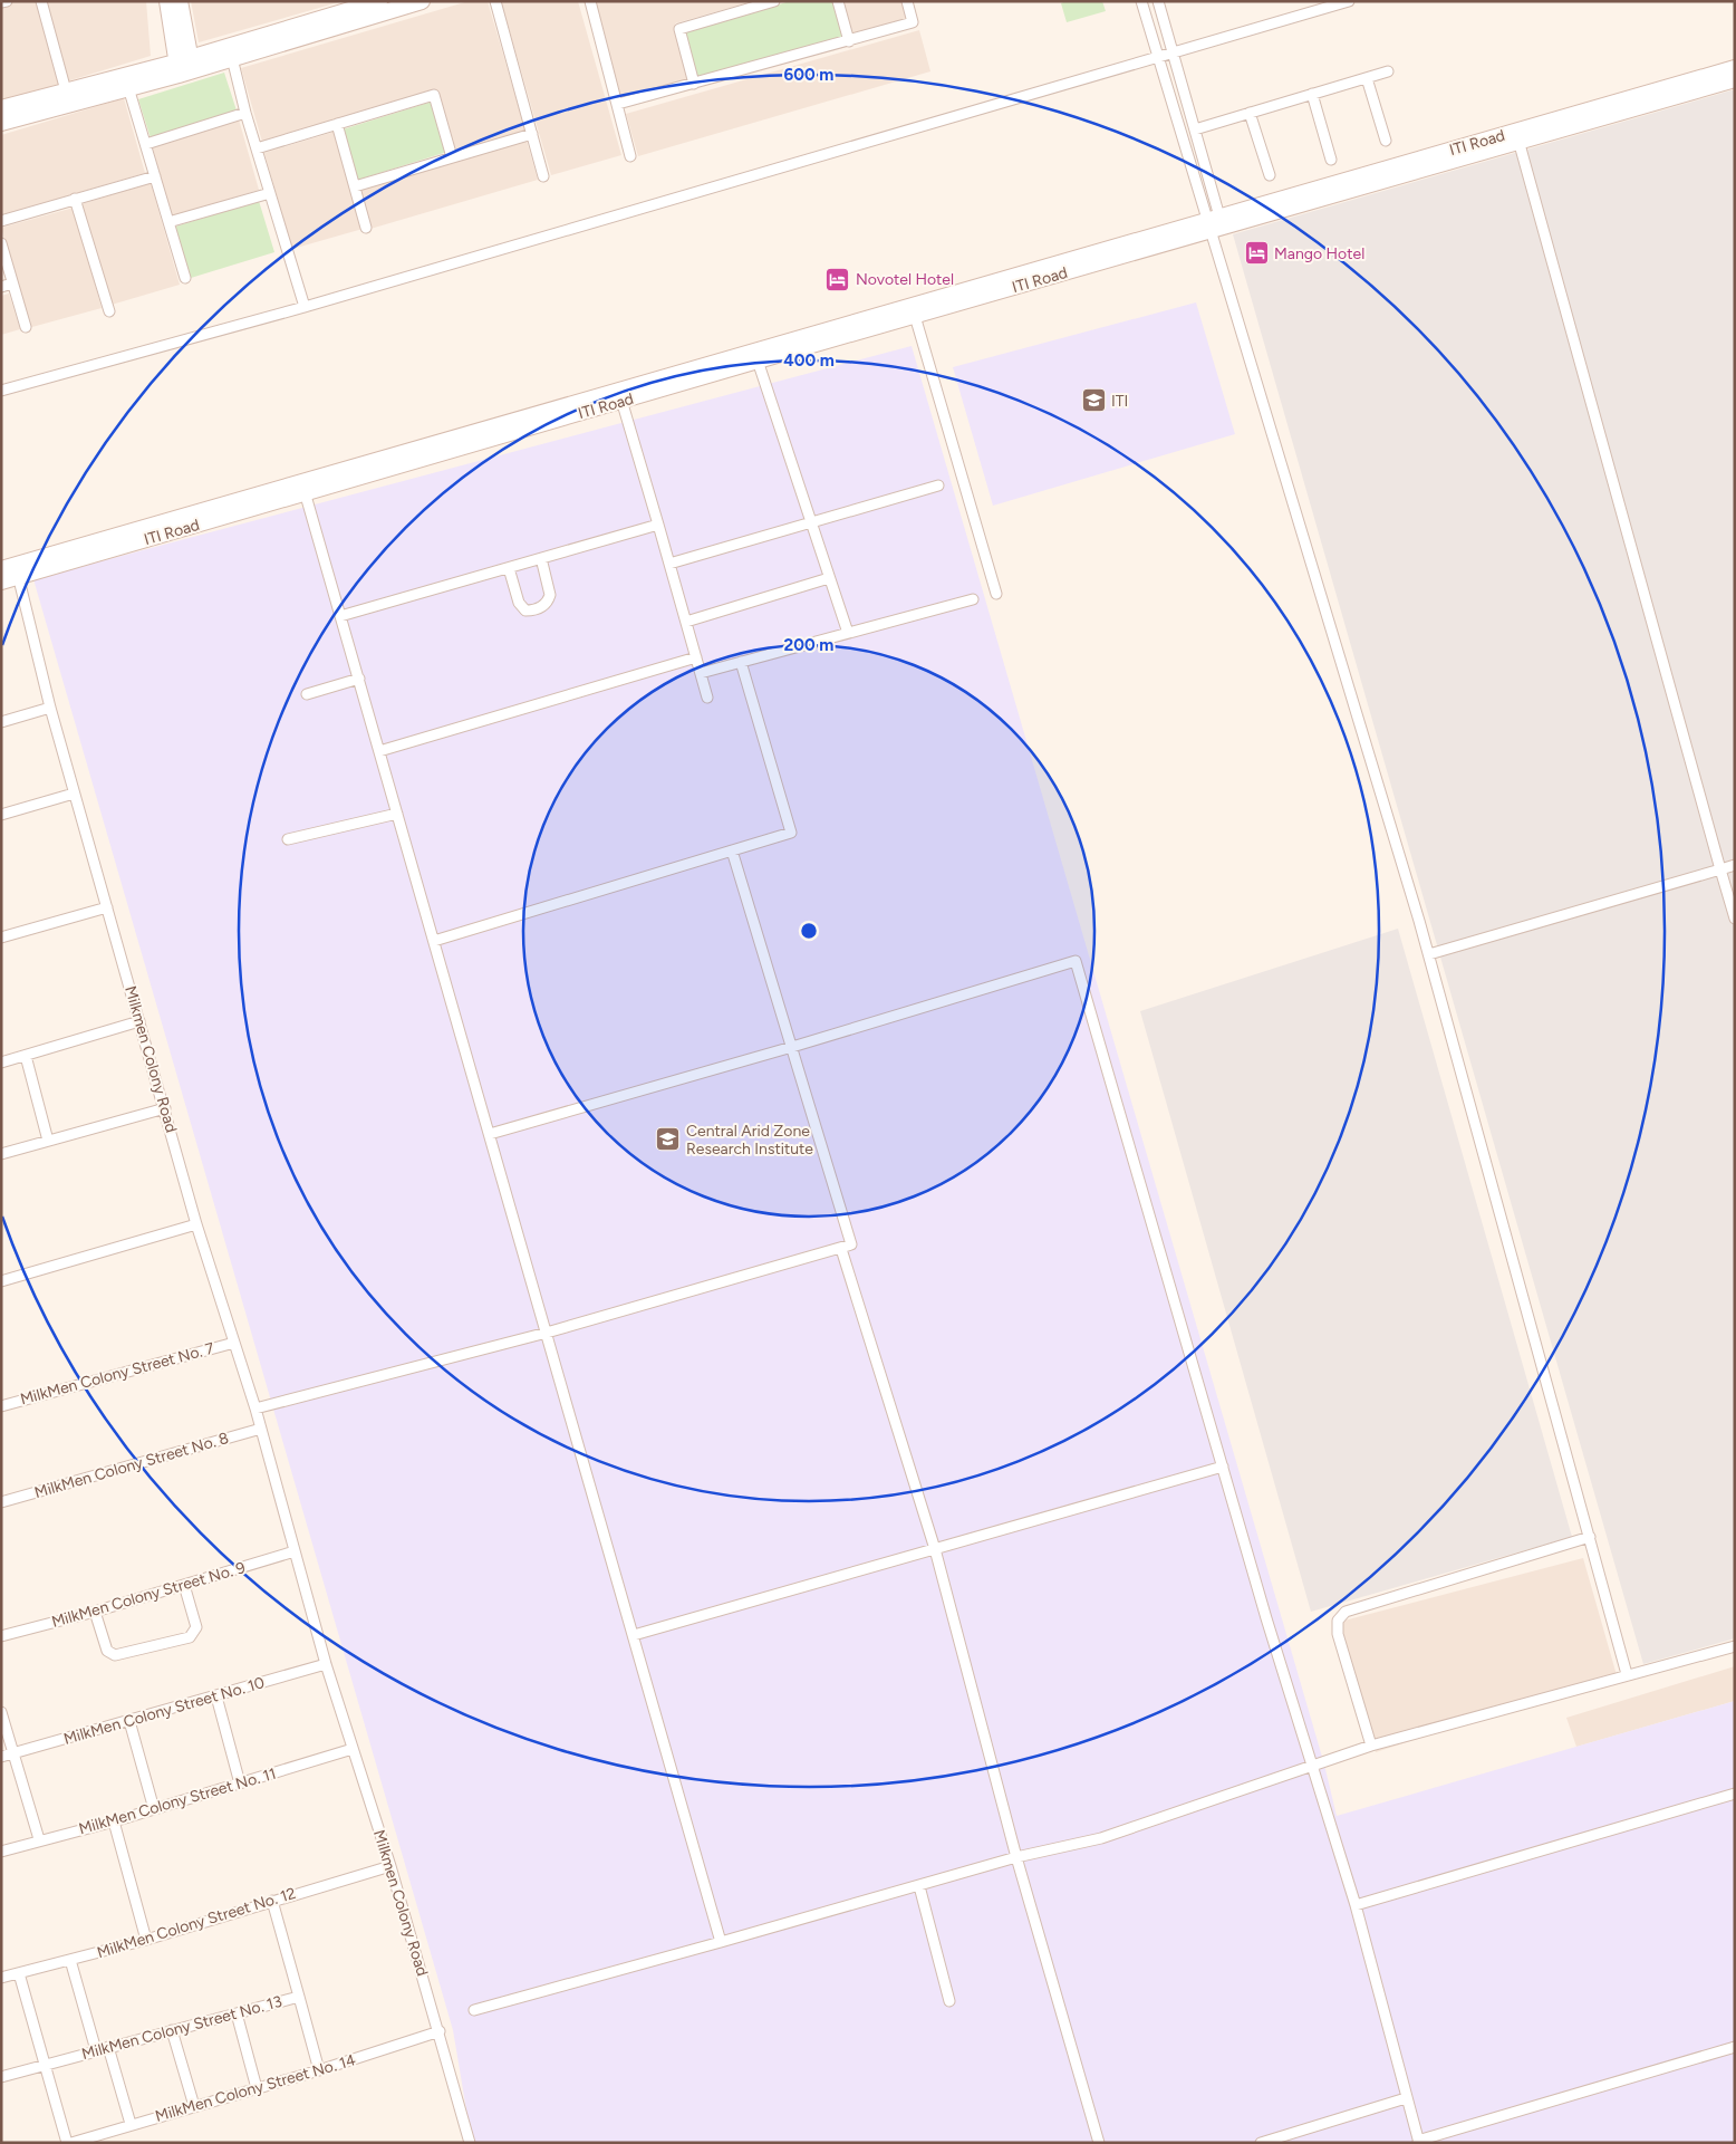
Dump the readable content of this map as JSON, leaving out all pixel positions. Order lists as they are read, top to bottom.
{
  "streets": {
    "street": [
      "ITI Road",
      "Milkmen Colony Road",
      "MilkMen Colony Street No. 7",
      "MilkMen Colony Street No. 8",
      "MilkMen Colony Street No. 9",
      "MilkMen Colony Street No. 10",
      "MilkMen Colony Street No. 11",
      "MilkMen Colony Street No. 12",
      "MilkMen Colony Street No. 13",
      "MilkMen Colony Street No. 14"
    ]
  },
  "crossings": [
    ["ITI Road", "Milkmen Colony Road"],
    ["Milkmen Colony Road", "MilkMen Colony Street No. 7"],
    ["Milkmen Colony Road", "MilkMen Colony Street No. 8"],
    ["Milkmen Colony Road", "MilkMen Colony Street No. 9"],
    ["Milkmen Colony Road", "MilkMen Colony Street No. 10"],
    ["Milkmen Colony Road", "MilkMen Colony Street No. 11"],
    ["Milkmen Colony Road", "MilkMen Colony Street No. 12"],
    ["Milkmen Colony Road", "MilkMen Colony Street No. 14"],
    ["MilkMen Colony Street No. 12", "MilkMen Colony Street No. 13"]
  ],
  "places": {
    "hotel": ["Mango Hotel", "Novotel Hotel"],
    "school or university": ["ITI", "Central Arid Zone Research Institute"]
  },
  "rings": ["600 m", "400 m", "200 m"]
}
